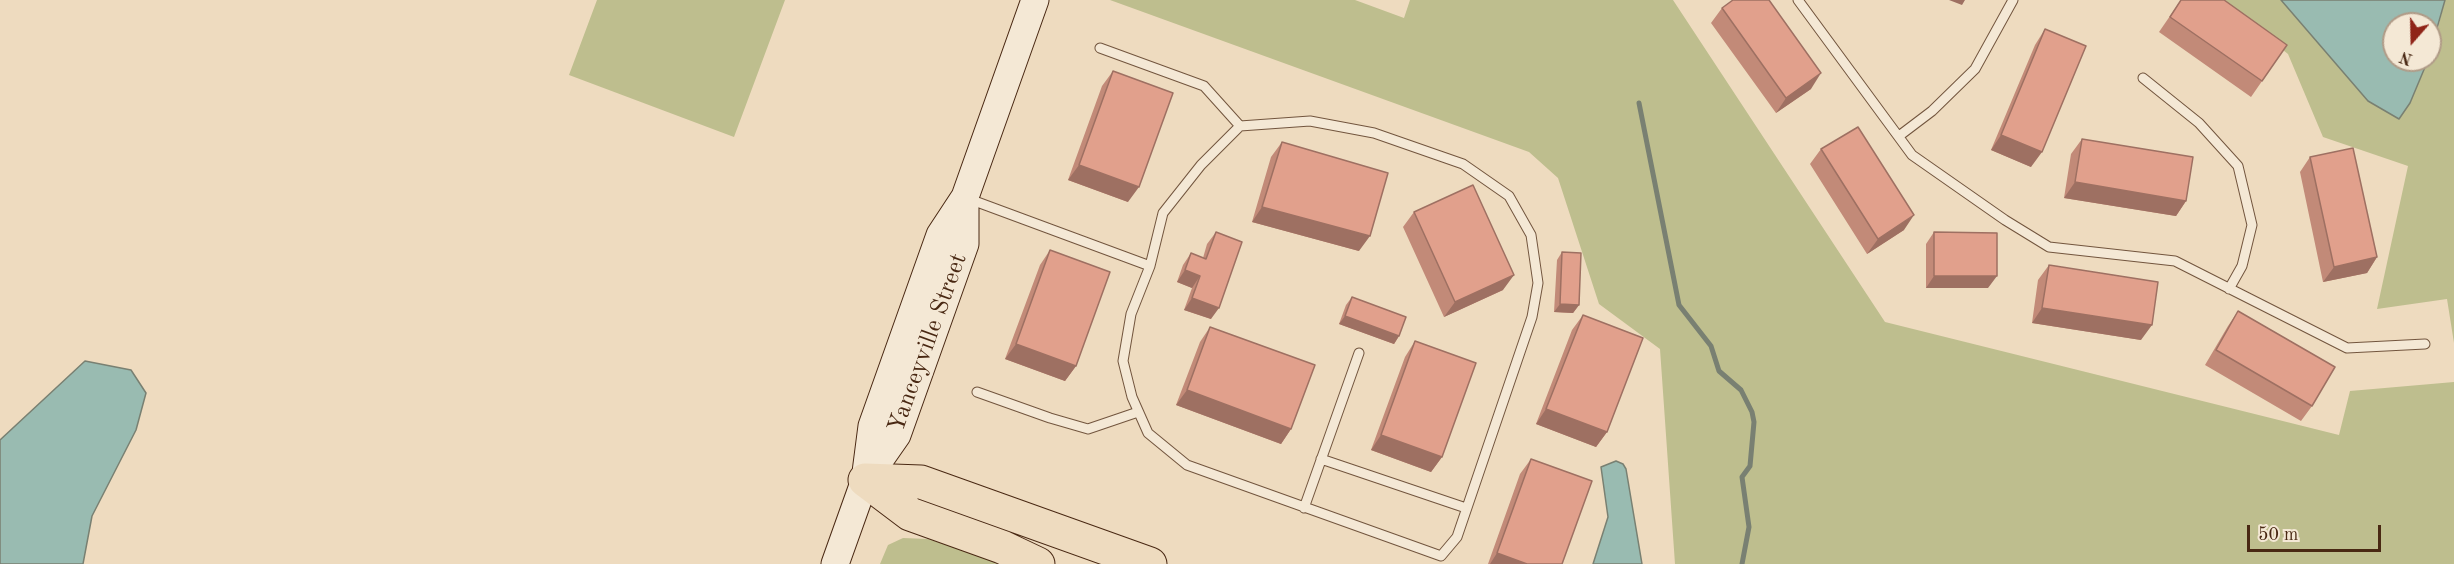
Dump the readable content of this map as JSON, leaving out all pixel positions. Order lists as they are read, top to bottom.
{
  "streets": {
    "main road": ["Yanceyville Street"]
  },
  "scale_bar": "50 m",
  "north": "bottom"
}
